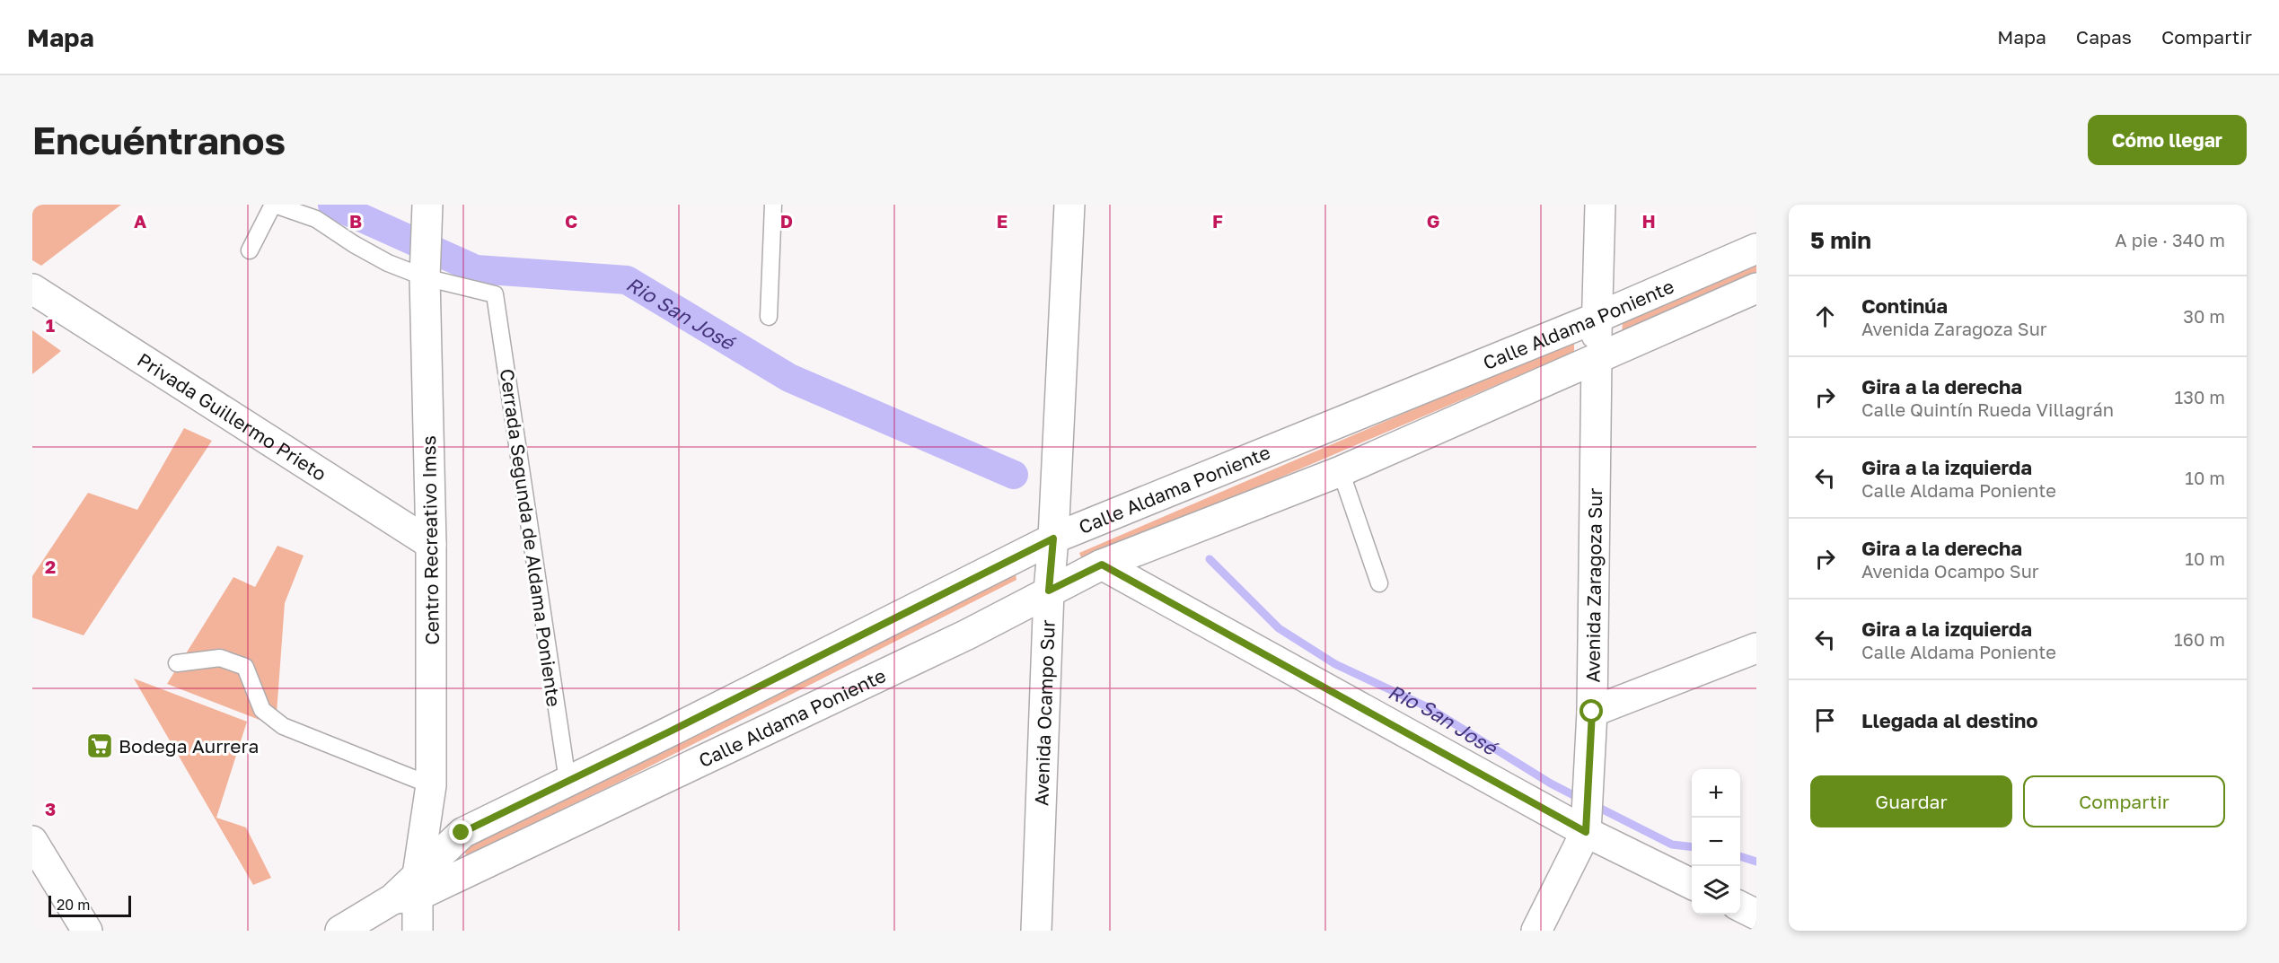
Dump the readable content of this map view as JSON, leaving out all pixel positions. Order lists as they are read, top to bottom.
{
  "streets": {
    "street": [
      "Calle Aldama Poniente",
      "Privada Guillermo Prieto",
      "Centro Recreativo Imss",
      "Avenida Zaragoza Sur",
      "Avenida Ocampo Sur"
    ],
    "lane": ["Cerrada Segunda de Aldama Poniente"]
  },
  "crossings": [
    ["Calle Aldama Poniente", "Cerrada Segunda de Aldama Poniente"],
    ["Calle Aldama Poniente", "Centro Recreativo Imss"],
    ["Calle Aldama Poniente", "Avenida Zaragoza Sur"],
    ["Calle Aldama Poniente", "Avenida Ocampo Sur"],
    ["Privada Guillermo Prieto", "Centro Recreativo Imss"],
    ["Cerrada Segunda de Aldama Poniente", "Centro Recreativo Imss"]
  ],
  "water": ["Rio San José"],
  "places": {
    "supermarket": ["Bodega Aurrera"]
  },
  "scale_bar": "20 m",
  "page": {
    "header": "Mapa",
    "nav": ["Mapa", "Capas", "Compartir"],
    "buttons": [
      "Cómo llegar",
      ["Guardar", "Compartir"]
    ],
    "title": "Encuéntranos",
    "heading": ["5 min", "A pie · 340 m"],
    "list": [
      ["Continúa", "Avenida Zaragoza Sur", "30 m"],
      ["Gira a la derecha", "Calle Quintín Rueda Villagrán", "130 m"],
      ["Gira a la izquierda", "Calle Aldama Poniente", "10 m"],
      ["Gira a la derecha", "Avenida Ocampo Sur", "10 m"],
      ["Gira a la izquierda", "Calle Aldama Poniente", "160 m"],
      "Llegada al destino"
    ],
    "map_buttons": ["+", "−"],
    "scale": "20 m"
  },
  "grid": {
    "columns": [
      "A",
      "B",
      "C",
      "D",
      "E",
      "F",
      "G",
      "H"
    ],
    "rows": ["1", "2", "3"]
  }
}
